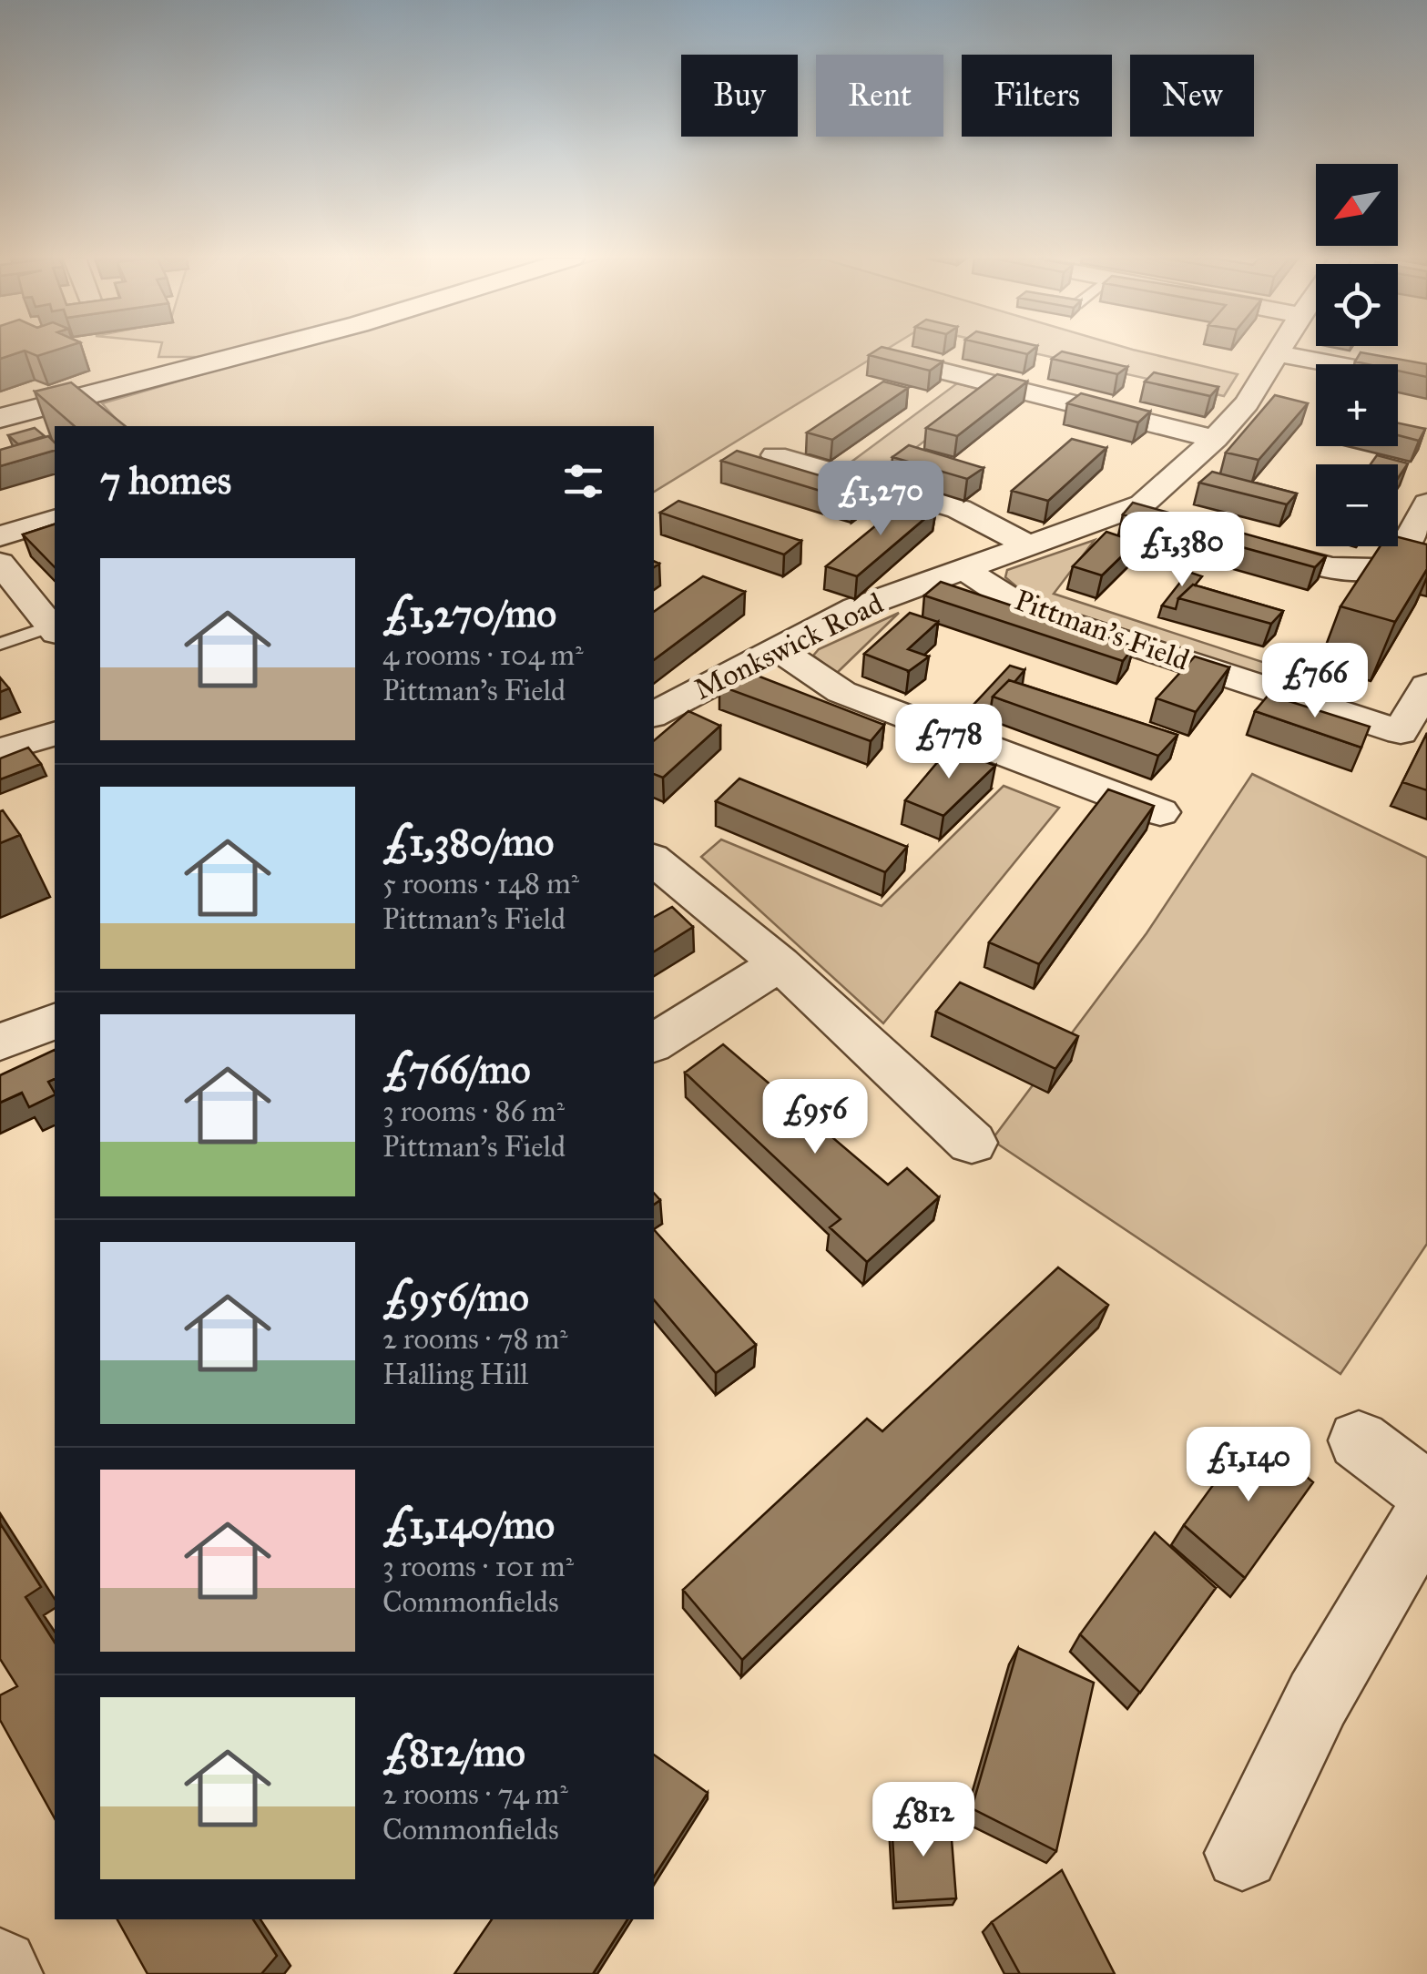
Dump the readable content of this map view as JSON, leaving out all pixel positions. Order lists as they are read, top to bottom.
{
  "streets": {
    "street": ["Pittman's Field", "Monkswick Road"]
  },
  "crossings": [
    ["Pittman's Field", "Monkswick Road"]
  ],
  "north": "bottom left",
  "page": {
    "chip": [
      "Buy",
      "Rent",
      "Filters",
      "New"
    ],
    "map_buttons": ["+", "−"],
    "heading": "7 homes",
    "price": [
      "£1,270",
      "£1,380",
      "£766",
      "£778",
      "£956",
      "£1,140",
      "£812"
    ],
    "list": [
      {
        "name": "£1,270/mo",
        "note": "4 rooms · 104 m² · Pittman's Field"
      },
      {
        "name": "£1,380/mo",
        "note": "5 rooms · 148 m² · Pittman's Field"
      },
      {
        "name": "£766/mo",
        "note": "3 rooms · 86 m² · Pittman's Field"
      },
      {
        "name": "£956/mo",
        "note": "2 rooms · 78 m² · Halling Hill"
      },
      {
        "name": "£1,140/mo",
        "note": "3 rooms · 101 m² · Commonfields"
      },
      {
        "name": "£812/mo",
        "note": "2 rooms · 74 m² · Commonfields"
      }
    ]
  }
}
